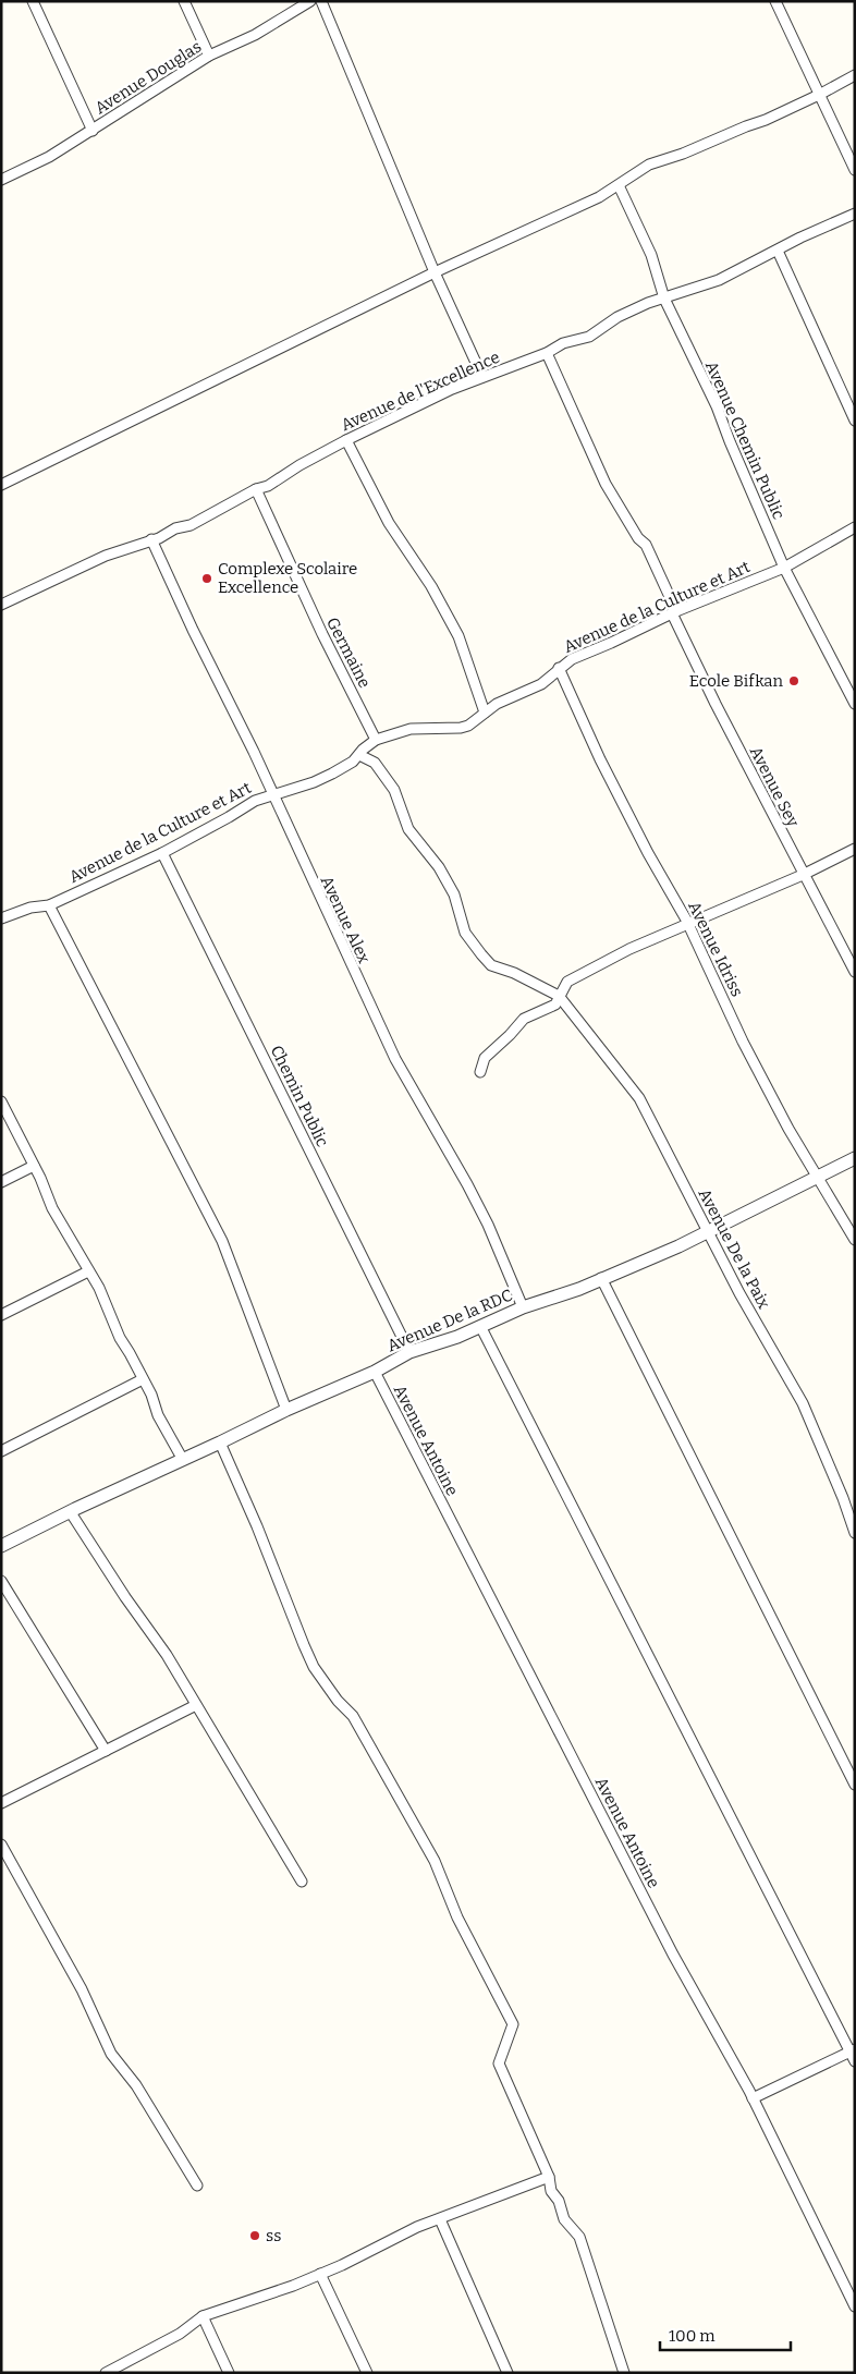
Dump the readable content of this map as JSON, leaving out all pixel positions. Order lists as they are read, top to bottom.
{
  "streets": {
    "street": [
      "Avenue Douglas",
      "Avenue de l'Excellence",
      "Avenue Chemin Public",
      "Avenue de la Culture et Art",
      "Germaine",
      "Avenue Sey",
      "Avenue Alex",
      "Avenue Idriss",
      "Chemin Public",
      "Avenue De la Paix",
      "Avenue De la RDC",
      "Avenue Antoine"
    ]
  },
  "crossings": [
    ["Avenue de l'Excellence", "Avenue Chemin Public"],
    ["Avenue de l'Excellence", "Germaine"],
    ["Avenue de l'Excellence", "Avenue Sey"],
    ["Avenue de l'Excellence", "Avenue Alex"],
    ["Avenue Chemin Public", "Avenue de la Culture et Art"],
    ["Avenue de la Culture et Art", "Germaine"],
    ["Avenue de la Culture et Art", "Avenue Sey"],
    ["Avenue de la Culture et Art", "Avenue Alex"],
    ["Avenue de la Culture et Art", "Avenue Idriss"],
    ["Avenue de la Culture et Art", "Chemin Public"],
    ["Avenue Alex", "Avenue De la RDC"],
    ["Avenue Idriss", "Avenue De la RDC"],
    ["Chemin Public", "Avenue De la RDC"],
    ["Avenue De la Paix", "Avenue De la RDC"],
    ["Avenue De la RDC", "Avenue Antoine"]
  ],
  "places": ["Complexe Scolaire Excellence", "Ecole Bifkan", "ss"],
  "scale_bar": "100 m"
}
